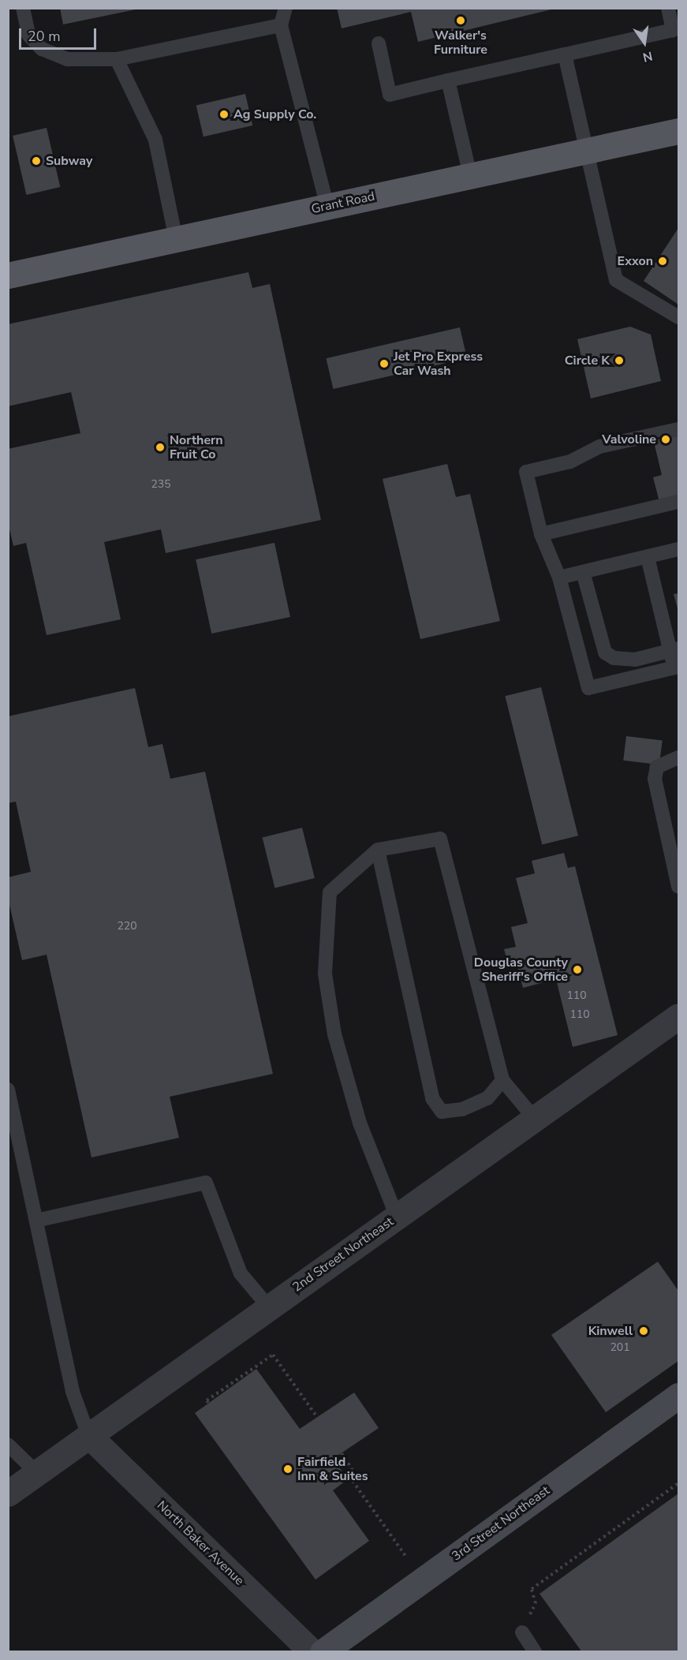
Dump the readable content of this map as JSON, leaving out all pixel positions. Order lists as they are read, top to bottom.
{
  "streets": {
    "main road": ["Grant Road", "3rd Street Northeast"],
    "street": ["2nd Street Northeast", "North Baker Avenue"]
  },
  "crossings": [
    ["2nd Street Northeast", "North Baker Avenue"]
  ],
  "places": [
    "Walker's Furniture",
    "Ag Supply Co.",
    "Subway",
    "Exxon",
    "Circle K",
    "Jet Pro Express Car Wash",
    "Valvoline",
    "Northern Fruit Co",
    "Douglas County Sheriff's Office",
    "Kinwell",
    "Fairfield Inn & Suites"
  ],
  "house_numbers": [
    "235",
    "220",
    "110",
    "110",
    "201"
  ],
  "scale_bar": "20 m",
  "north": "bottom"
}
